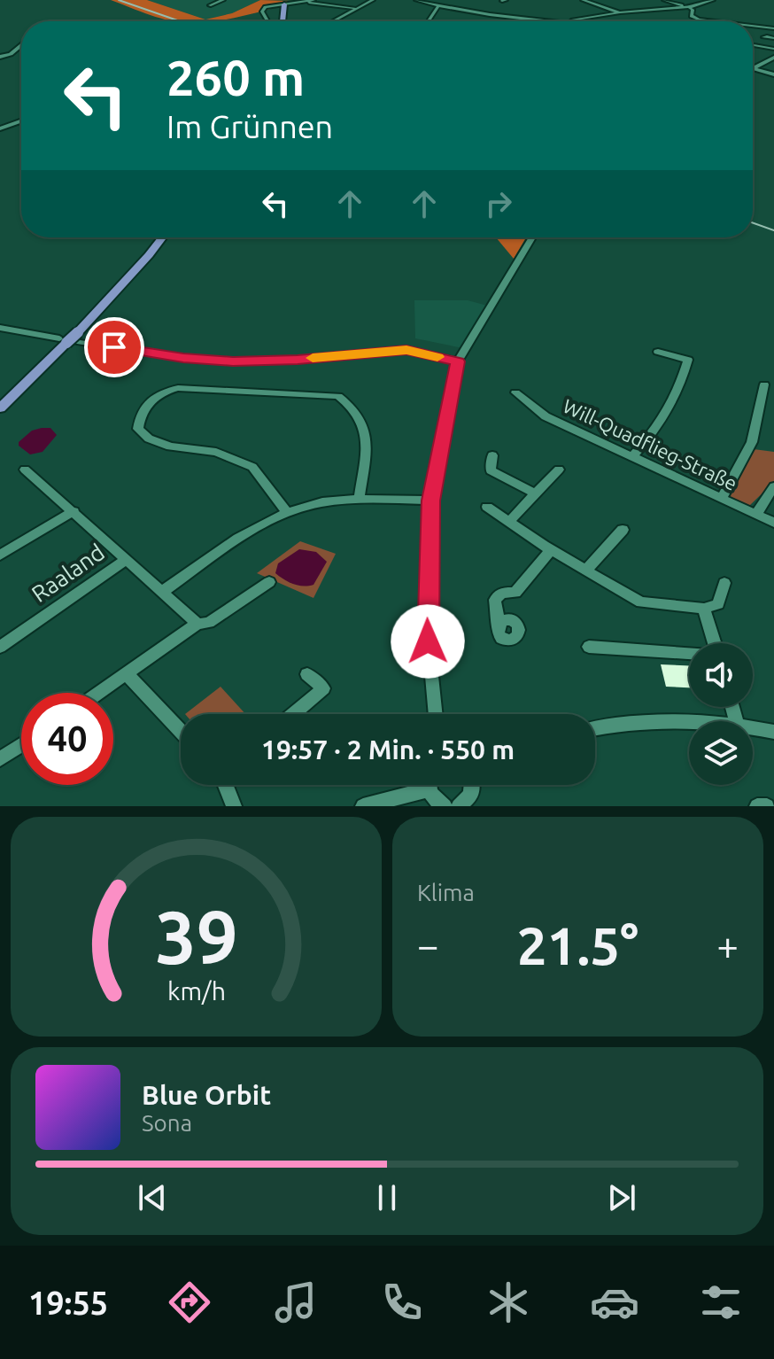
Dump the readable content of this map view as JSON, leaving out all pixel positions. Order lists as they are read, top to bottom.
{
  "streets": {
    "street": ["Will-Quadflieg-Straße", "Raaland"]
  },
  "page": {
    "turn": ["260 m", "Im Grünnen"],
    "limit": "40",
    "trip": "19:57 · 2 Min. · 550 m",
    "tile": "Klima",
    "heat": ["−", "21.5°", "+"],
    "song": ["Blue Orbit", "Sona"],
    "tabs": "19:55",
    "gauge": ["39", "km/h"]
  }
}
